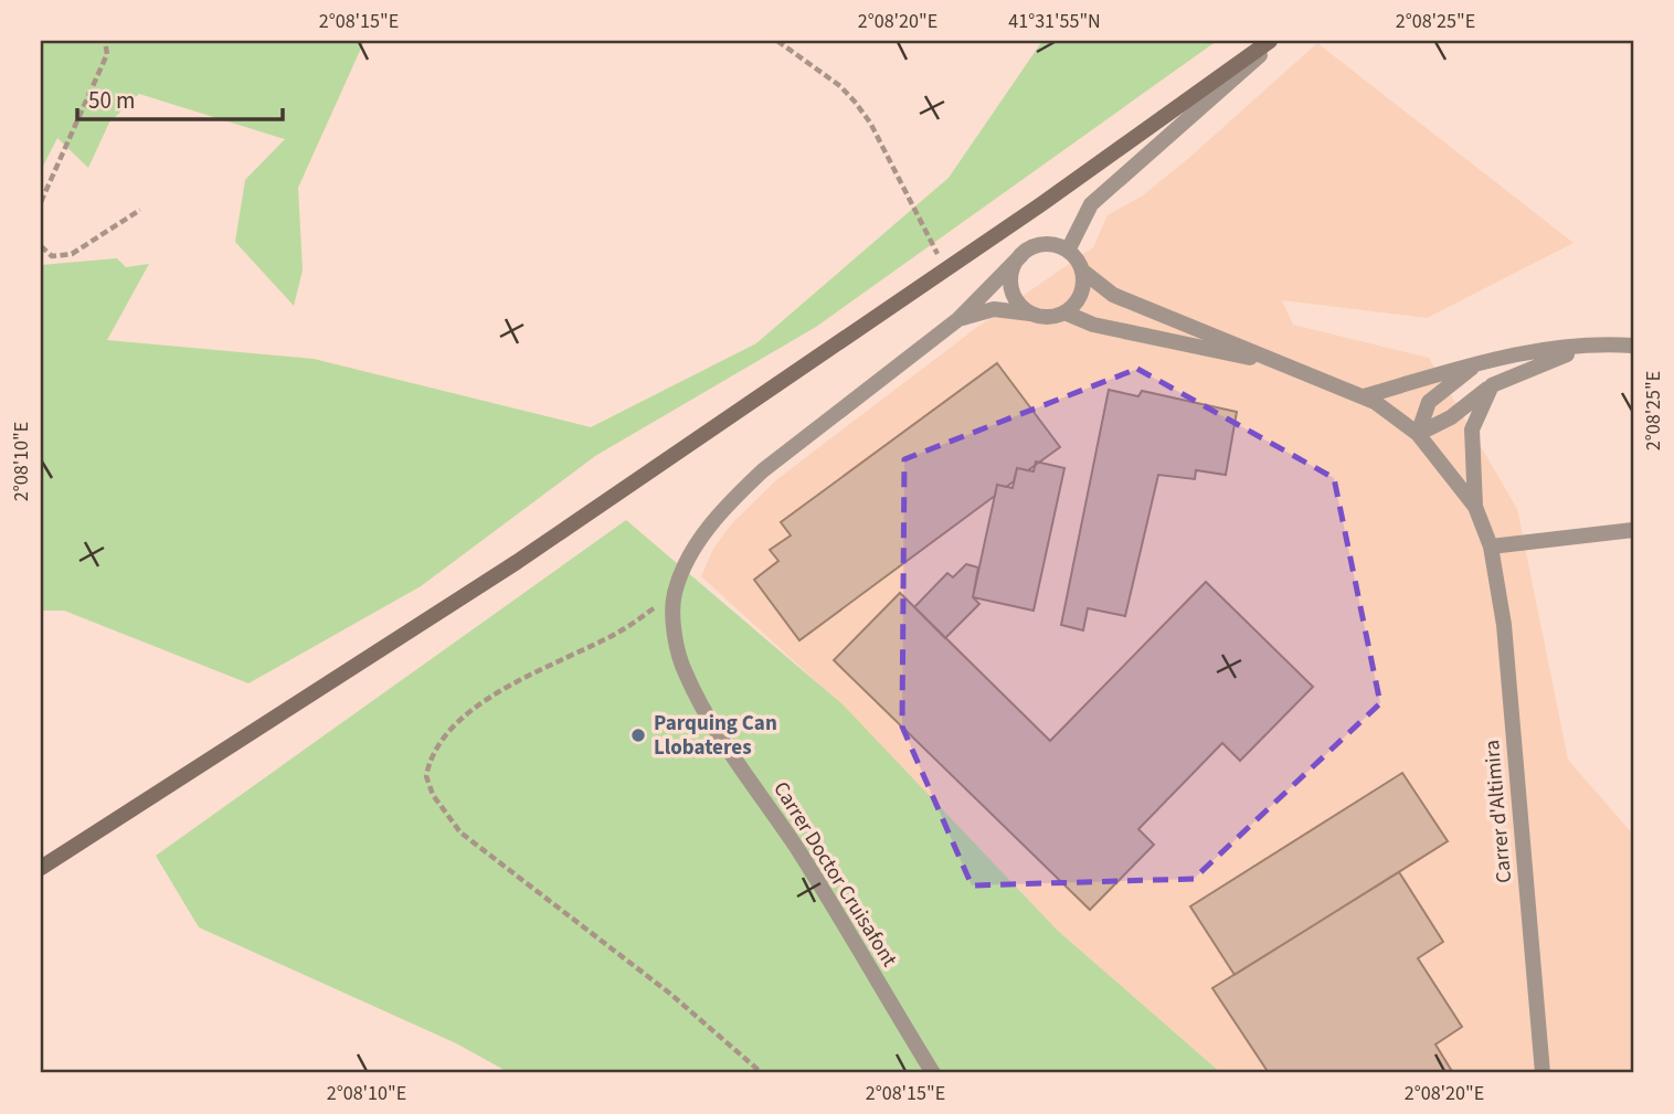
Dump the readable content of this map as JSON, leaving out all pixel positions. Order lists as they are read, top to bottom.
{
  "streets": {
    "street": ["Carrer d'Altimira", "Carrer Doctor Cruisafont"]
  },
  "crossings": [
    ["Carrer d'Altimira", "Carrer Doctor Cruisafont"]
  ],
  "places": ["Parquing Can Llobateres"],
  "scale_bar": "50 m",
  "coordinates": [
    "2°08'15\"E",
    "2°08'20\"E",
    "41°31'55\"N",
    "2°08'25\"E",
    "2°08'10\"E"
  ]
}
